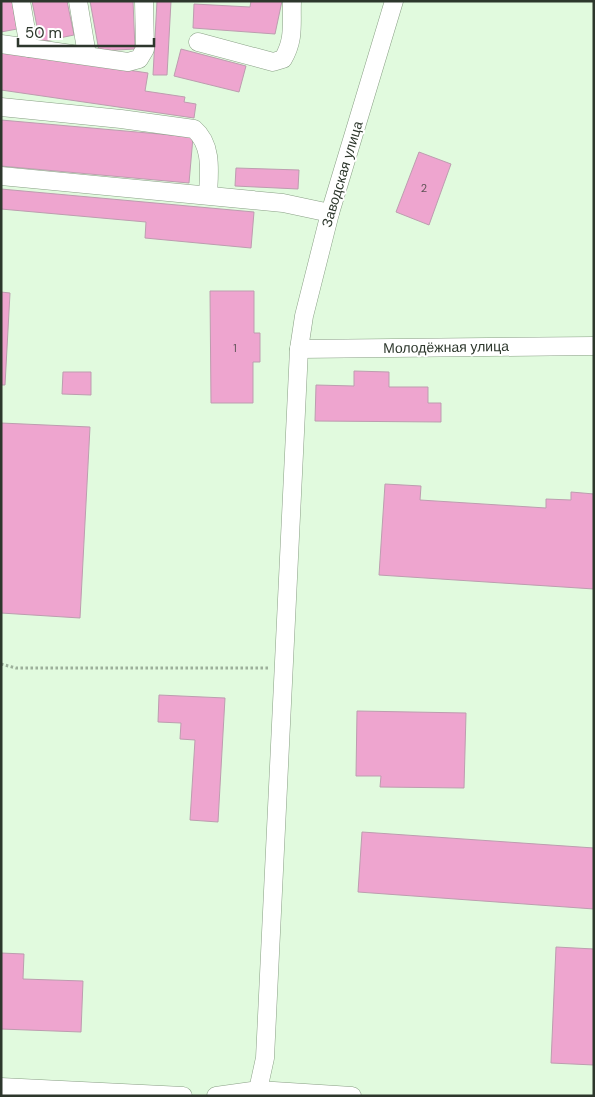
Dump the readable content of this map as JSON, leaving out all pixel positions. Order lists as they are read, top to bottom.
{
  "streets": {
    "street": ["Заводская улица", "Молодёжная улица"]
  },
  "crossings": [
    ["Заводская улица", "Молодёжная улица"]
  ],
  "house_numbers": ["2", "1"],
  "scale_bar": "50 m"
}
